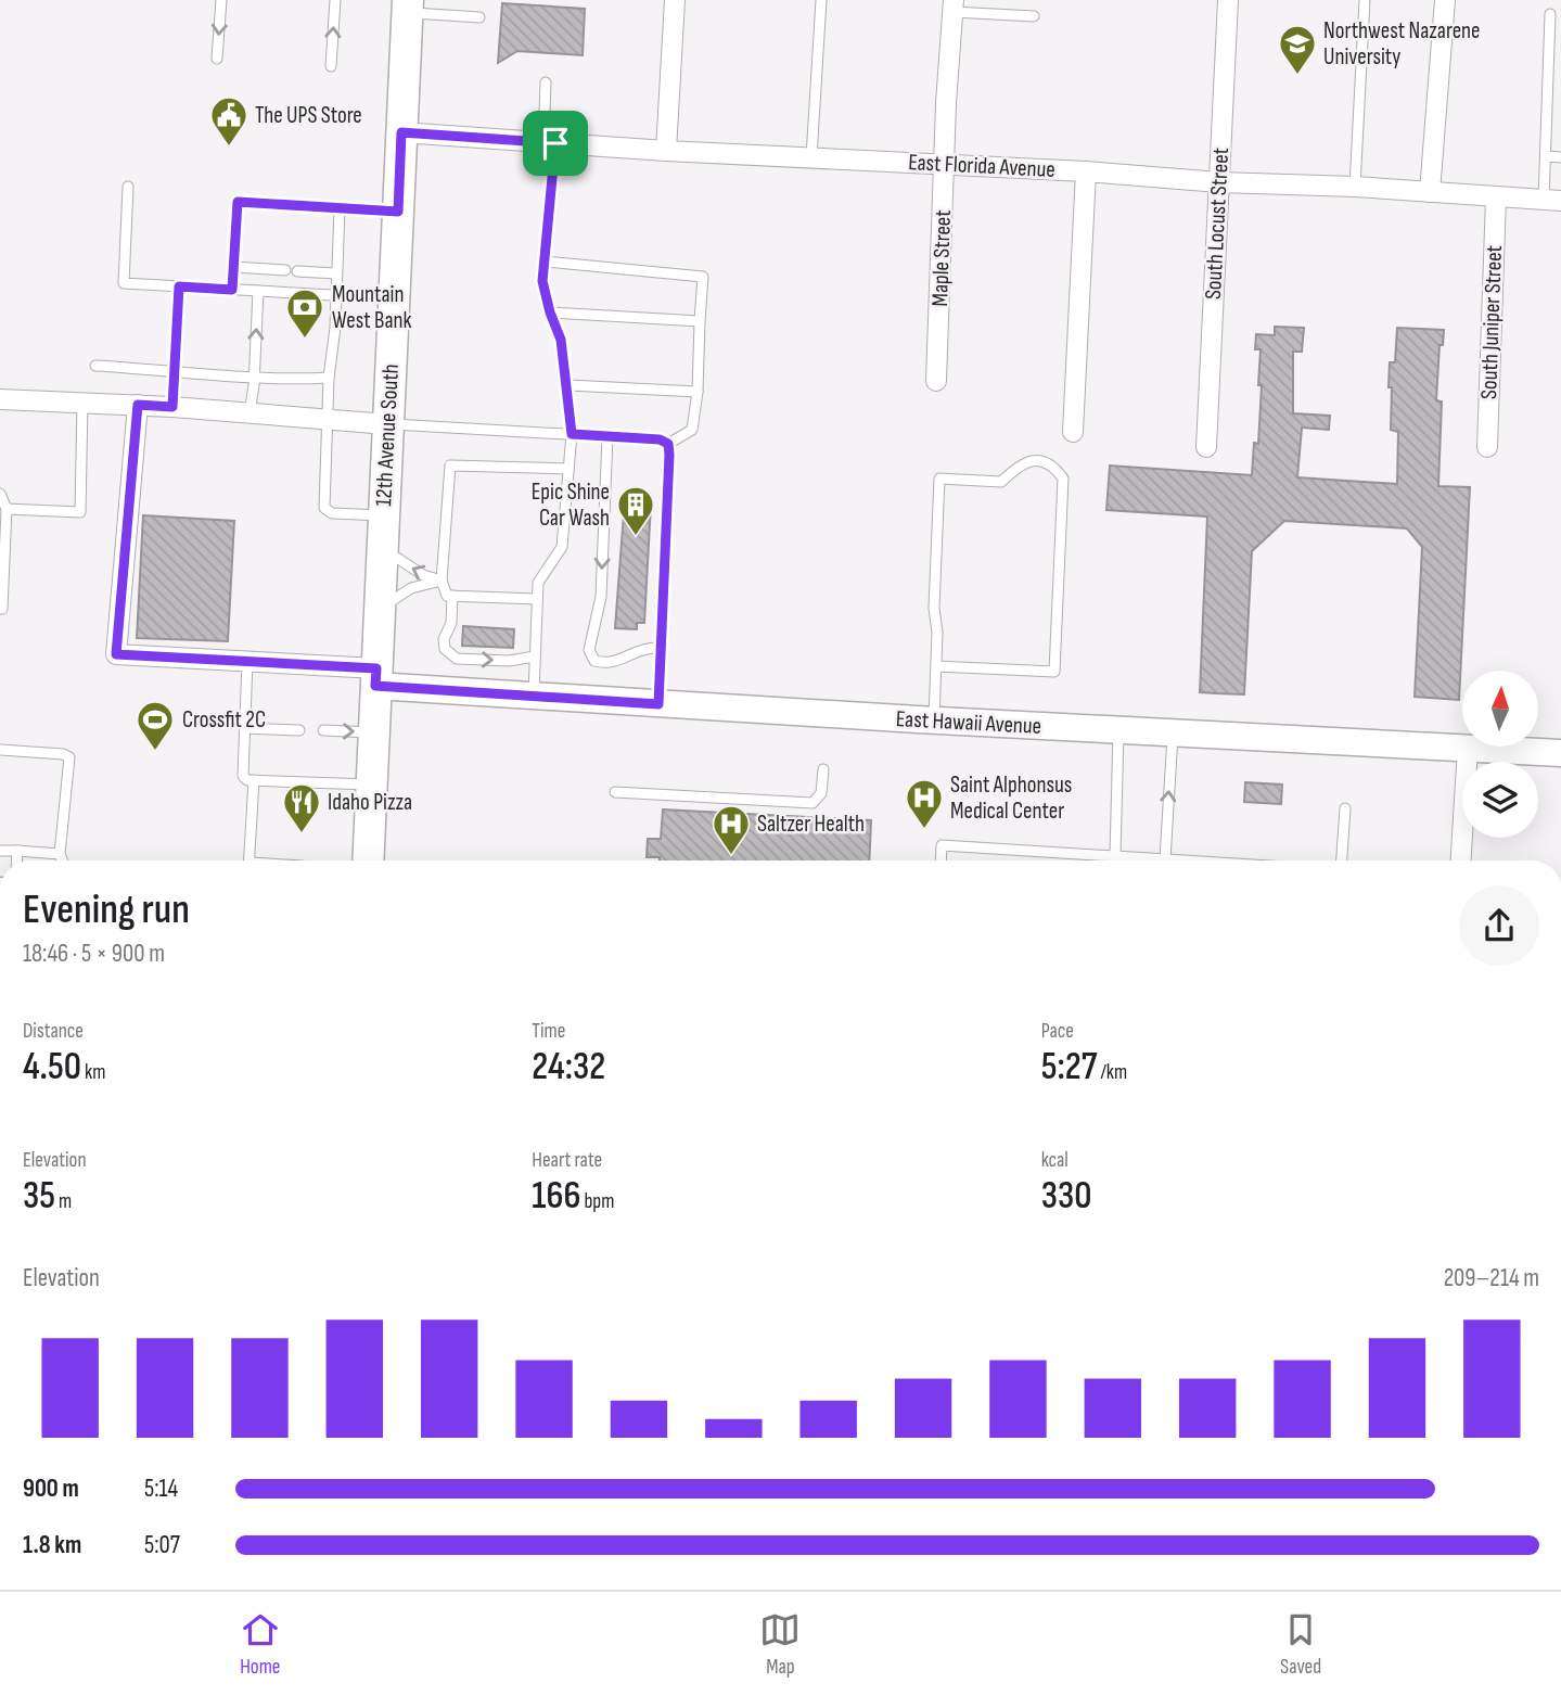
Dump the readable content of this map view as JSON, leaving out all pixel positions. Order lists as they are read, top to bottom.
{
  "streets": {
    "main road": ["12th Avenue South"],
    "street": [
      "East Florida Avenue",
      "South Locust Street",
      "Maple Street",
      "South Juniper Street",
      "East Hawaii Avenue"
    ]
  },
  "crossings": [
    ["East Florida Avenue", "South Locust Street"],
    ["East Florida Avenue", "Maple Street"],
    ["East Florida Avenue", "South Juniper Street"],
    ["East Florida Avenue", "12th Avenue South"],
    ["12th Avenue South", "East Hawaii Avenue"]
  ],
  "places": {
    "school or university": ["Northwest Nazarene University"],
    "public building": ["The UPS Store"],
    "bank": ["Mountain West Bank"],
    "building": ["Epic Shine Car Wash"],
    "sports": ["Crossfit 2C"],
    "hospital": ["Saint Alphonsus Medical Center", "Saltzer Health"],
    "restaurant": ["Idaho Pizza"]
  },
  "north": "top",
  "page": {
    "heading": ["Evening run", "18:46 · 5 × 900 m"],
    "stats": [
      ["Distance", "4.50 km"],
      ["Time", "24:32"],
      ["Pace", "5:27 /km"],
      ["Elevation", "35 m"],
      ["Heart rate", "166 bpm"],
      ["kcal", "330"]
    ],
    "chart": ["Elevation", "209–214 m"],
    "list": [
      {
        "name": "900 m",
        "note": "5:14"
      },
      {
        "name": "1.8 km",
        "note": "5:07"
      }
    ],
    "tabs": ["Home", "Map", "Saved"]
  }
}
